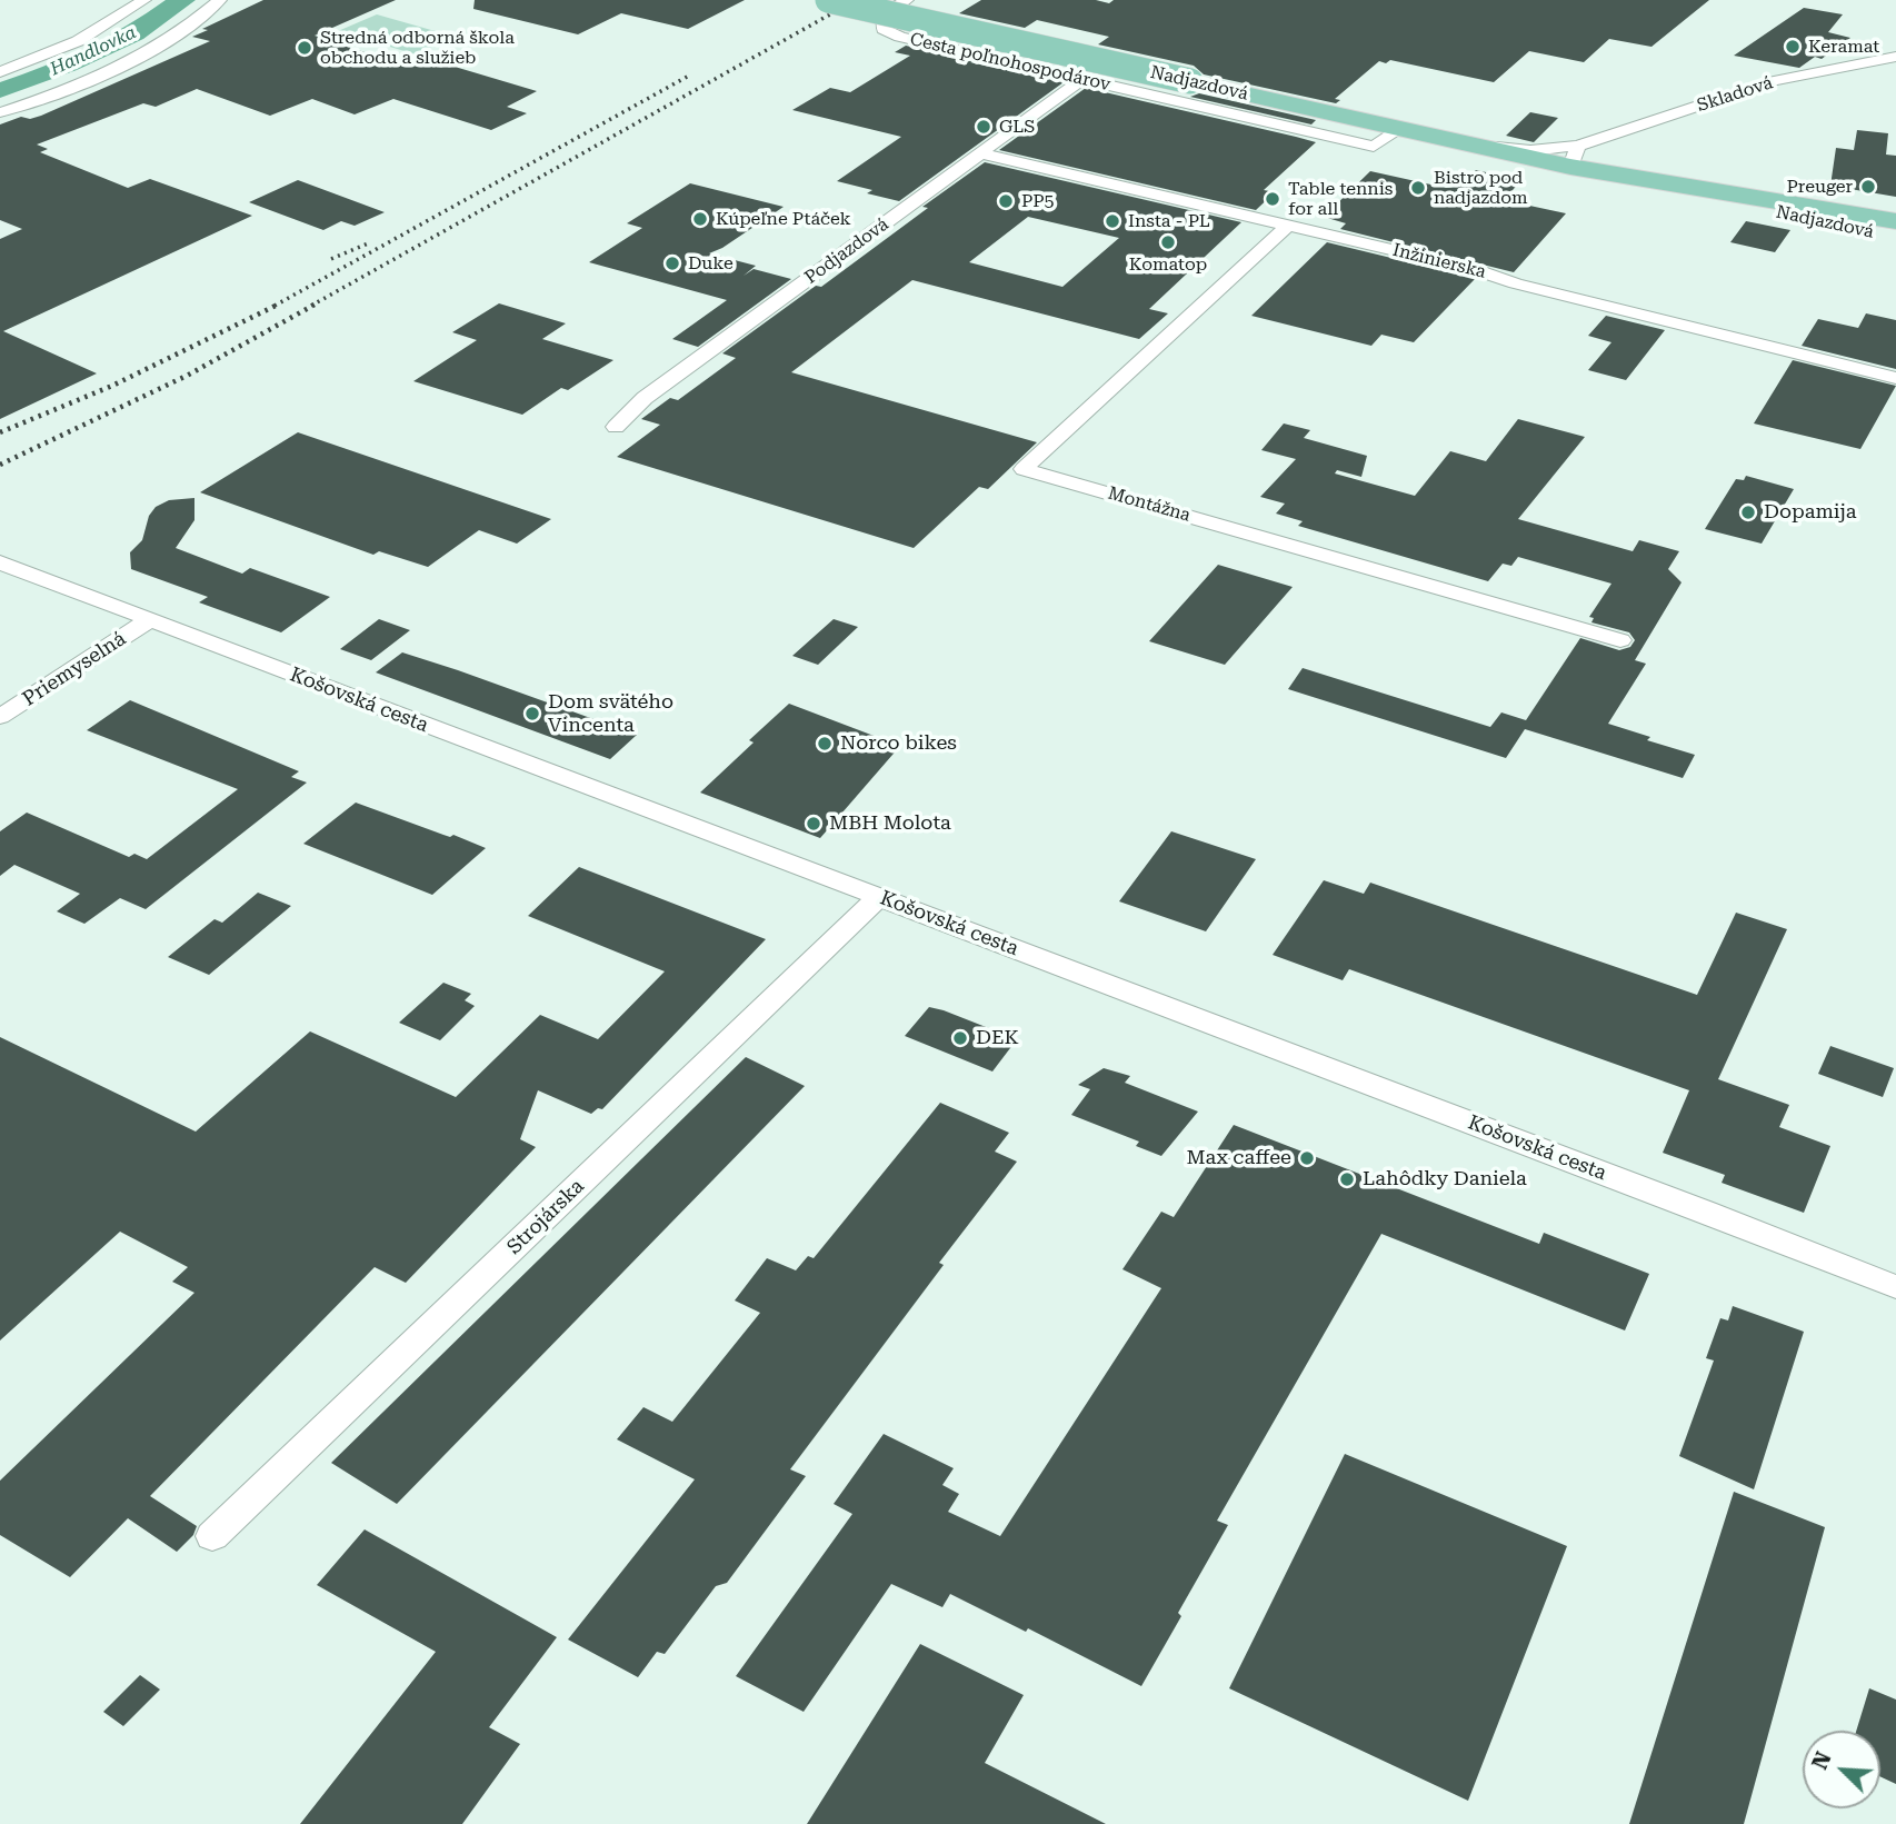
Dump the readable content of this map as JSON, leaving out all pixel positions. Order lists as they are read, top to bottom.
{
  "streets": {
    "main road": ["Nadjazdová"],
    "street": [
      "Cesta poľnohospodárov",
      "Skladová",
      "Podjazdová",
      "Inžinierska",
      "Montážna",
      "Priemyselná",
      "Košovská cesta",
      "Strojárska"
    ]
  },
  "crossings": [
    ["Cesta poľnohospodárov", "Nadjazdová"],
    ["Cesta poľnohospodárov", "Podjazdová"],
    ["Nadjazdová", "Skladová"],
    ["Podjazdová", "Inžinierska"],
    ["Inžinierska", "Montážna"],
    ["Priemyselná", "Košovská cesta"],
    ["Košovská cesta", "Strojárska"]
  ],
  "water": ["Handlovka"],
  "places": [
    "Keramat",
    "Stredná odborná škola obchodu a služieb",
    "GLS",
    "Preuger",
    "Bistro pod nadjazdom",
    "Table tennis for all",
    "PP5",
    "Kúpeľne Ptáček",
    "Insta - PL",
    "Komatop",
    "Duke",
    "Dopamija",
    "Dom svätého Vincenta",
    "Norco bikes",
    "MBH Molota",
    "DEK",
    "Max caffee",
    "Lahôdky Daniela"
  ],
  "north": "top left"
}
